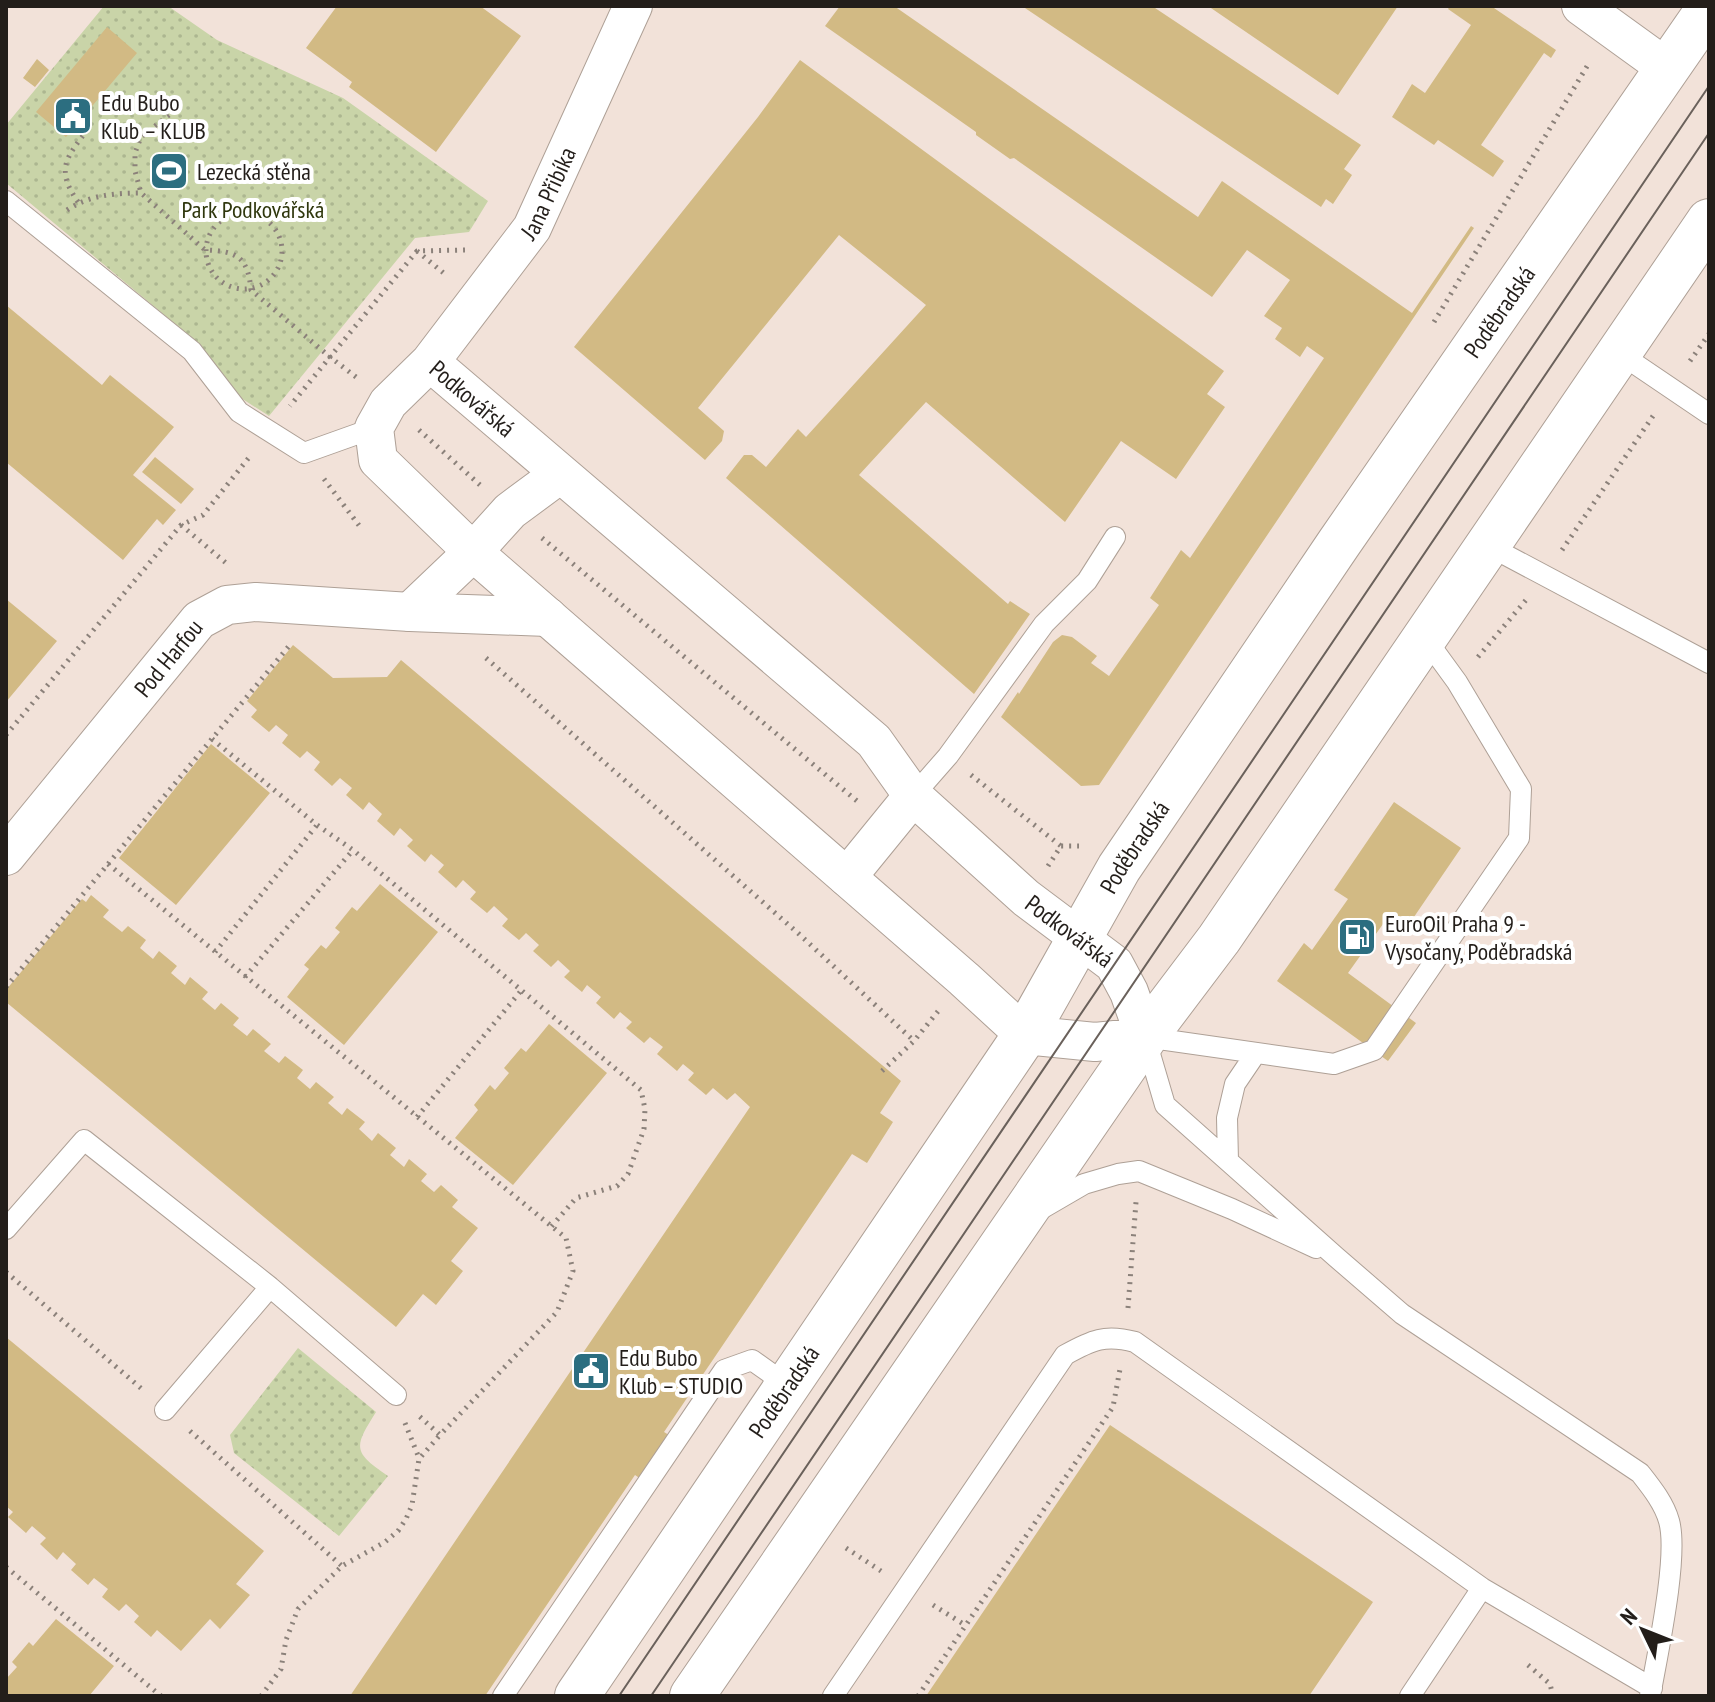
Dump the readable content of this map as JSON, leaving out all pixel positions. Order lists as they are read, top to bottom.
{
  "streets": {
    "main road": ["Poděbradská"],
    "street": ["Jana Přibíka", "Podkovářská", "Pod Harfou"]
  },
  "crossings": [
    ["Jana Přibíka", "Podkovářská"],
    ["Poděbradská", "Podkovářská"]
  ],
  "parks": ["Park Podkovářská"],
  "places": {
    "public building": ["Edu Bubo Klub – KLUB", "Edu Bubo Klub – STUDIO"],
    "sports": ["Lezecká stěna"],
    "fuel station": ["EuroOil Praha 9 - Vysočany, Poděbradská"]
  },
  "north": "top left"
}
